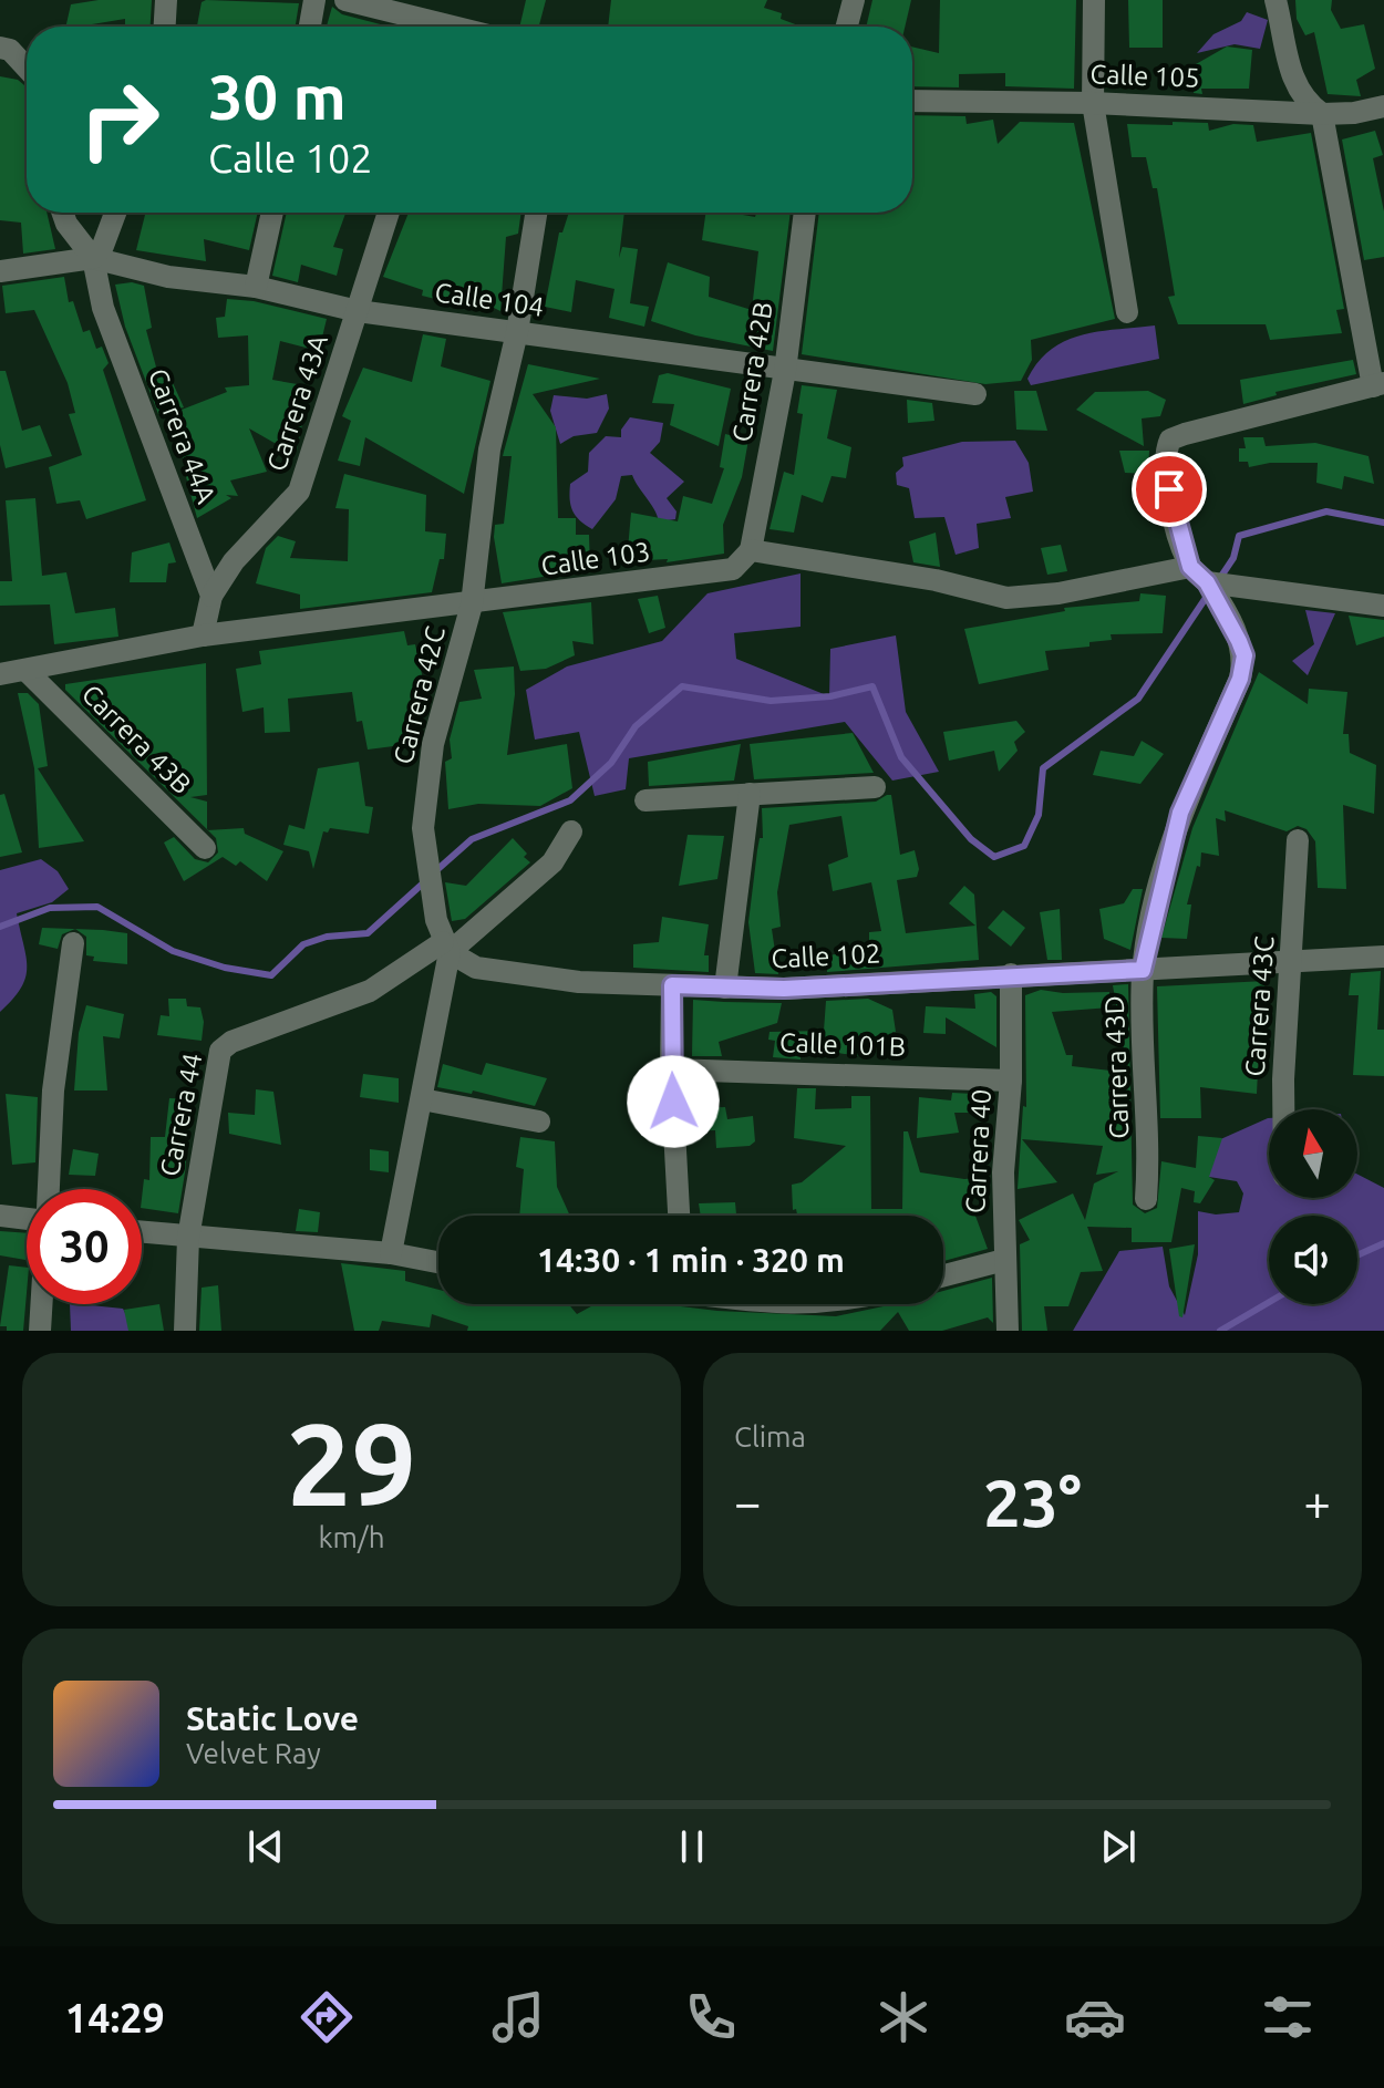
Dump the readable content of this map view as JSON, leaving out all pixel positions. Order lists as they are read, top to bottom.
{
  "streets": {
    "street": [
      "Calle 105",
      "Calle 104",
      "Carrera 42B",
      "Carrera 43A",
      "Carrera 44A",
      "Calle 103",
      "Carrera 42C",
      "Carrera 43B",
      "Calle 102",
      "Carrera 43C",
      "Calle 101B",
      "Carrera 43D",
      "Carrera 44",
      "Carrera 40"
    ]
  },
  "crossings": [
    ["Calle 104", "Carrera 42B"],
    ["Calle 104", "Carrera 43A"],
    ["Calle 104", "Carrera 44A"],
    ["Calle 104", "Carrera 42C"],
    ["Carrera 42B", "Calle 103"],
    ["Carrera 43A", "Carrera 44A"],
    ["Calle 103", "Carrera 42C"],
    ["Calle 103", "Carrera 43B"],
    ["Carrera 42C", "Calle 102"],
    ["Carrera 42C", "Carrera 44"],
    ["Calle 102", "Carrera 43C"],
    ["Calle 102", "Carrera 43D"],
    ["Calle 102", "Carrera 44"],
    ["Calle 102", "Carrera 40"],
    ["Calle 101B", "Carrera 40"]
  ],
  "north": "top",
  "page": {
    "turn": ["30 m", "Calle 102"],
    "limit": "30",
    "trip": "14:30 · 1 min · 320 m",
    "tile": [
      ["29", "km/h"],
      "Clima"
    ],
    "heat": ["−", "23°", "+"],
    "song": ["Static Love", "Velvet Ray"],
    "tabs": "14:29"
  }
}
